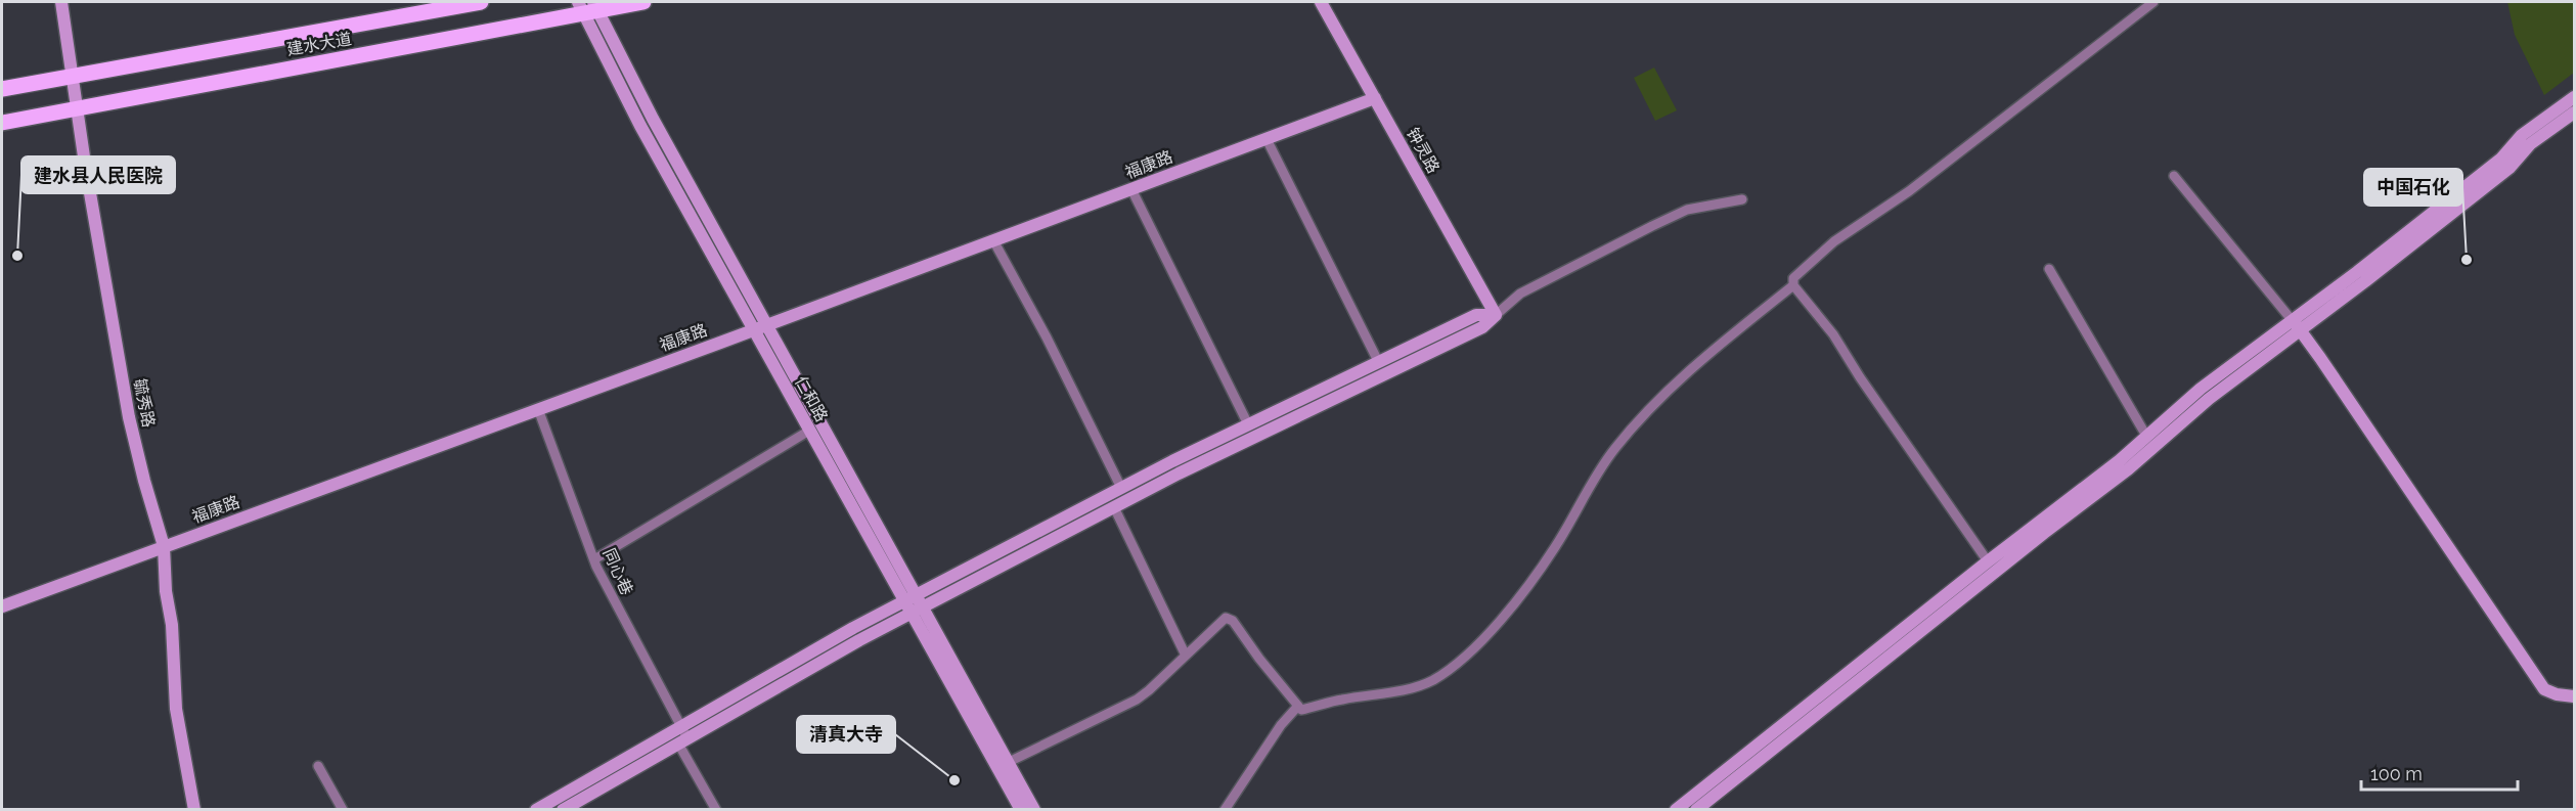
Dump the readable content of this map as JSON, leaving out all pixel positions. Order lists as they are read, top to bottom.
{
  "streets": {
    "main road": ["建水大道"],
    "street": [
      "钟灵路",
      "福康路",
      "仁和路",
      "毓秀路",
      "同心巷"
    ]
  },
  "crossings": [
    ["建水大道", "仁和路"],
    ["建水大道", "毓秀路"],
    ["钟灵路", "福康路"],
    ["福康路", "仁和路"],
    ["福康路", "毓秀路"],
    ["福康路", "同心巷"]
  ],
  "places": ["建水县人民医院", "中国石化", "清真大寺"],
  "scale_bar": "100 m"
}
